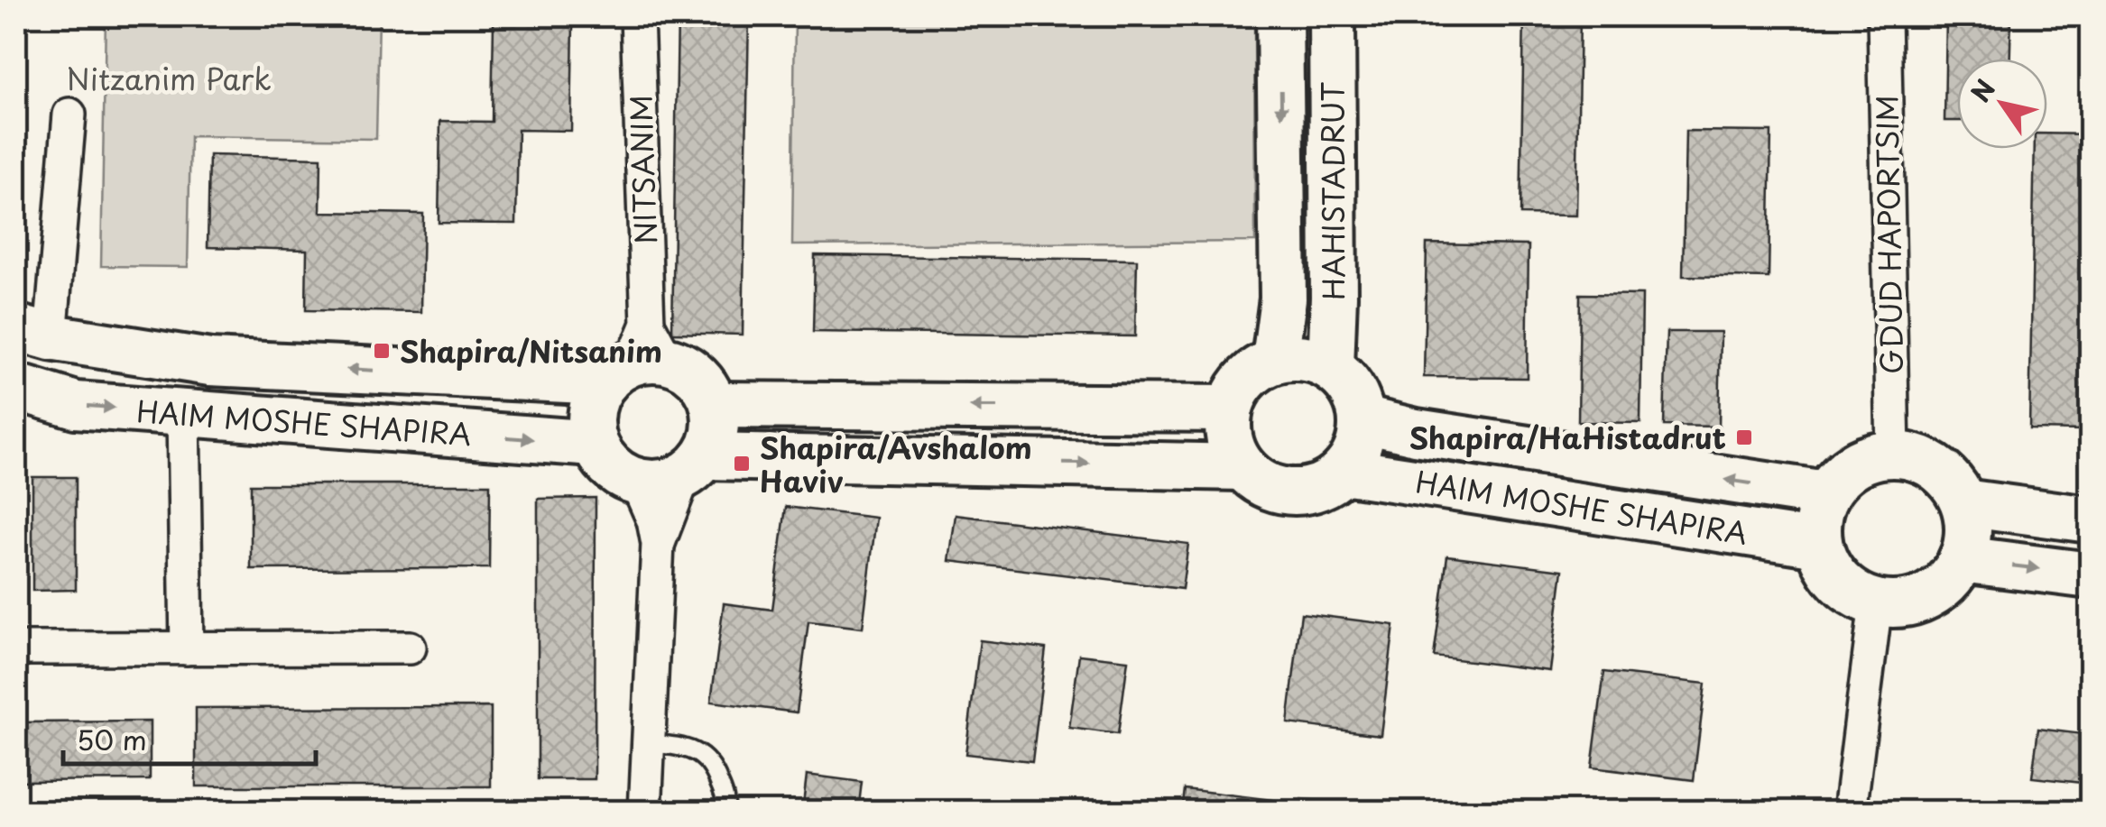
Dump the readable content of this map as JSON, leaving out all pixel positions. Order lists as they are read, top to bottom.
{
  "streets": {
    "street": [
      "NITSANIM",
      "HAHISTADRUT",
      "GDUD HAPORTSIM",
      "HAIM MOSHE SHAPIRA"
    ]
  },
  "crossings": [
    ["HAHISTADRUT", "HAIM MOSHE SHAPIRA"],
    ["GDUD HAPORTSIM", "HAIM MOSHE SHAPIRA"]
  ],
  "parks": ["Nitzanim Park"],
  "places": {
    "transit": ["Shapira/Nitsanim", "Shapira/HaHistadrut", "Shapira/Avshalom Haviv"]
  },
  "scale_bar": "50 m",
  "north": "top left"
}
